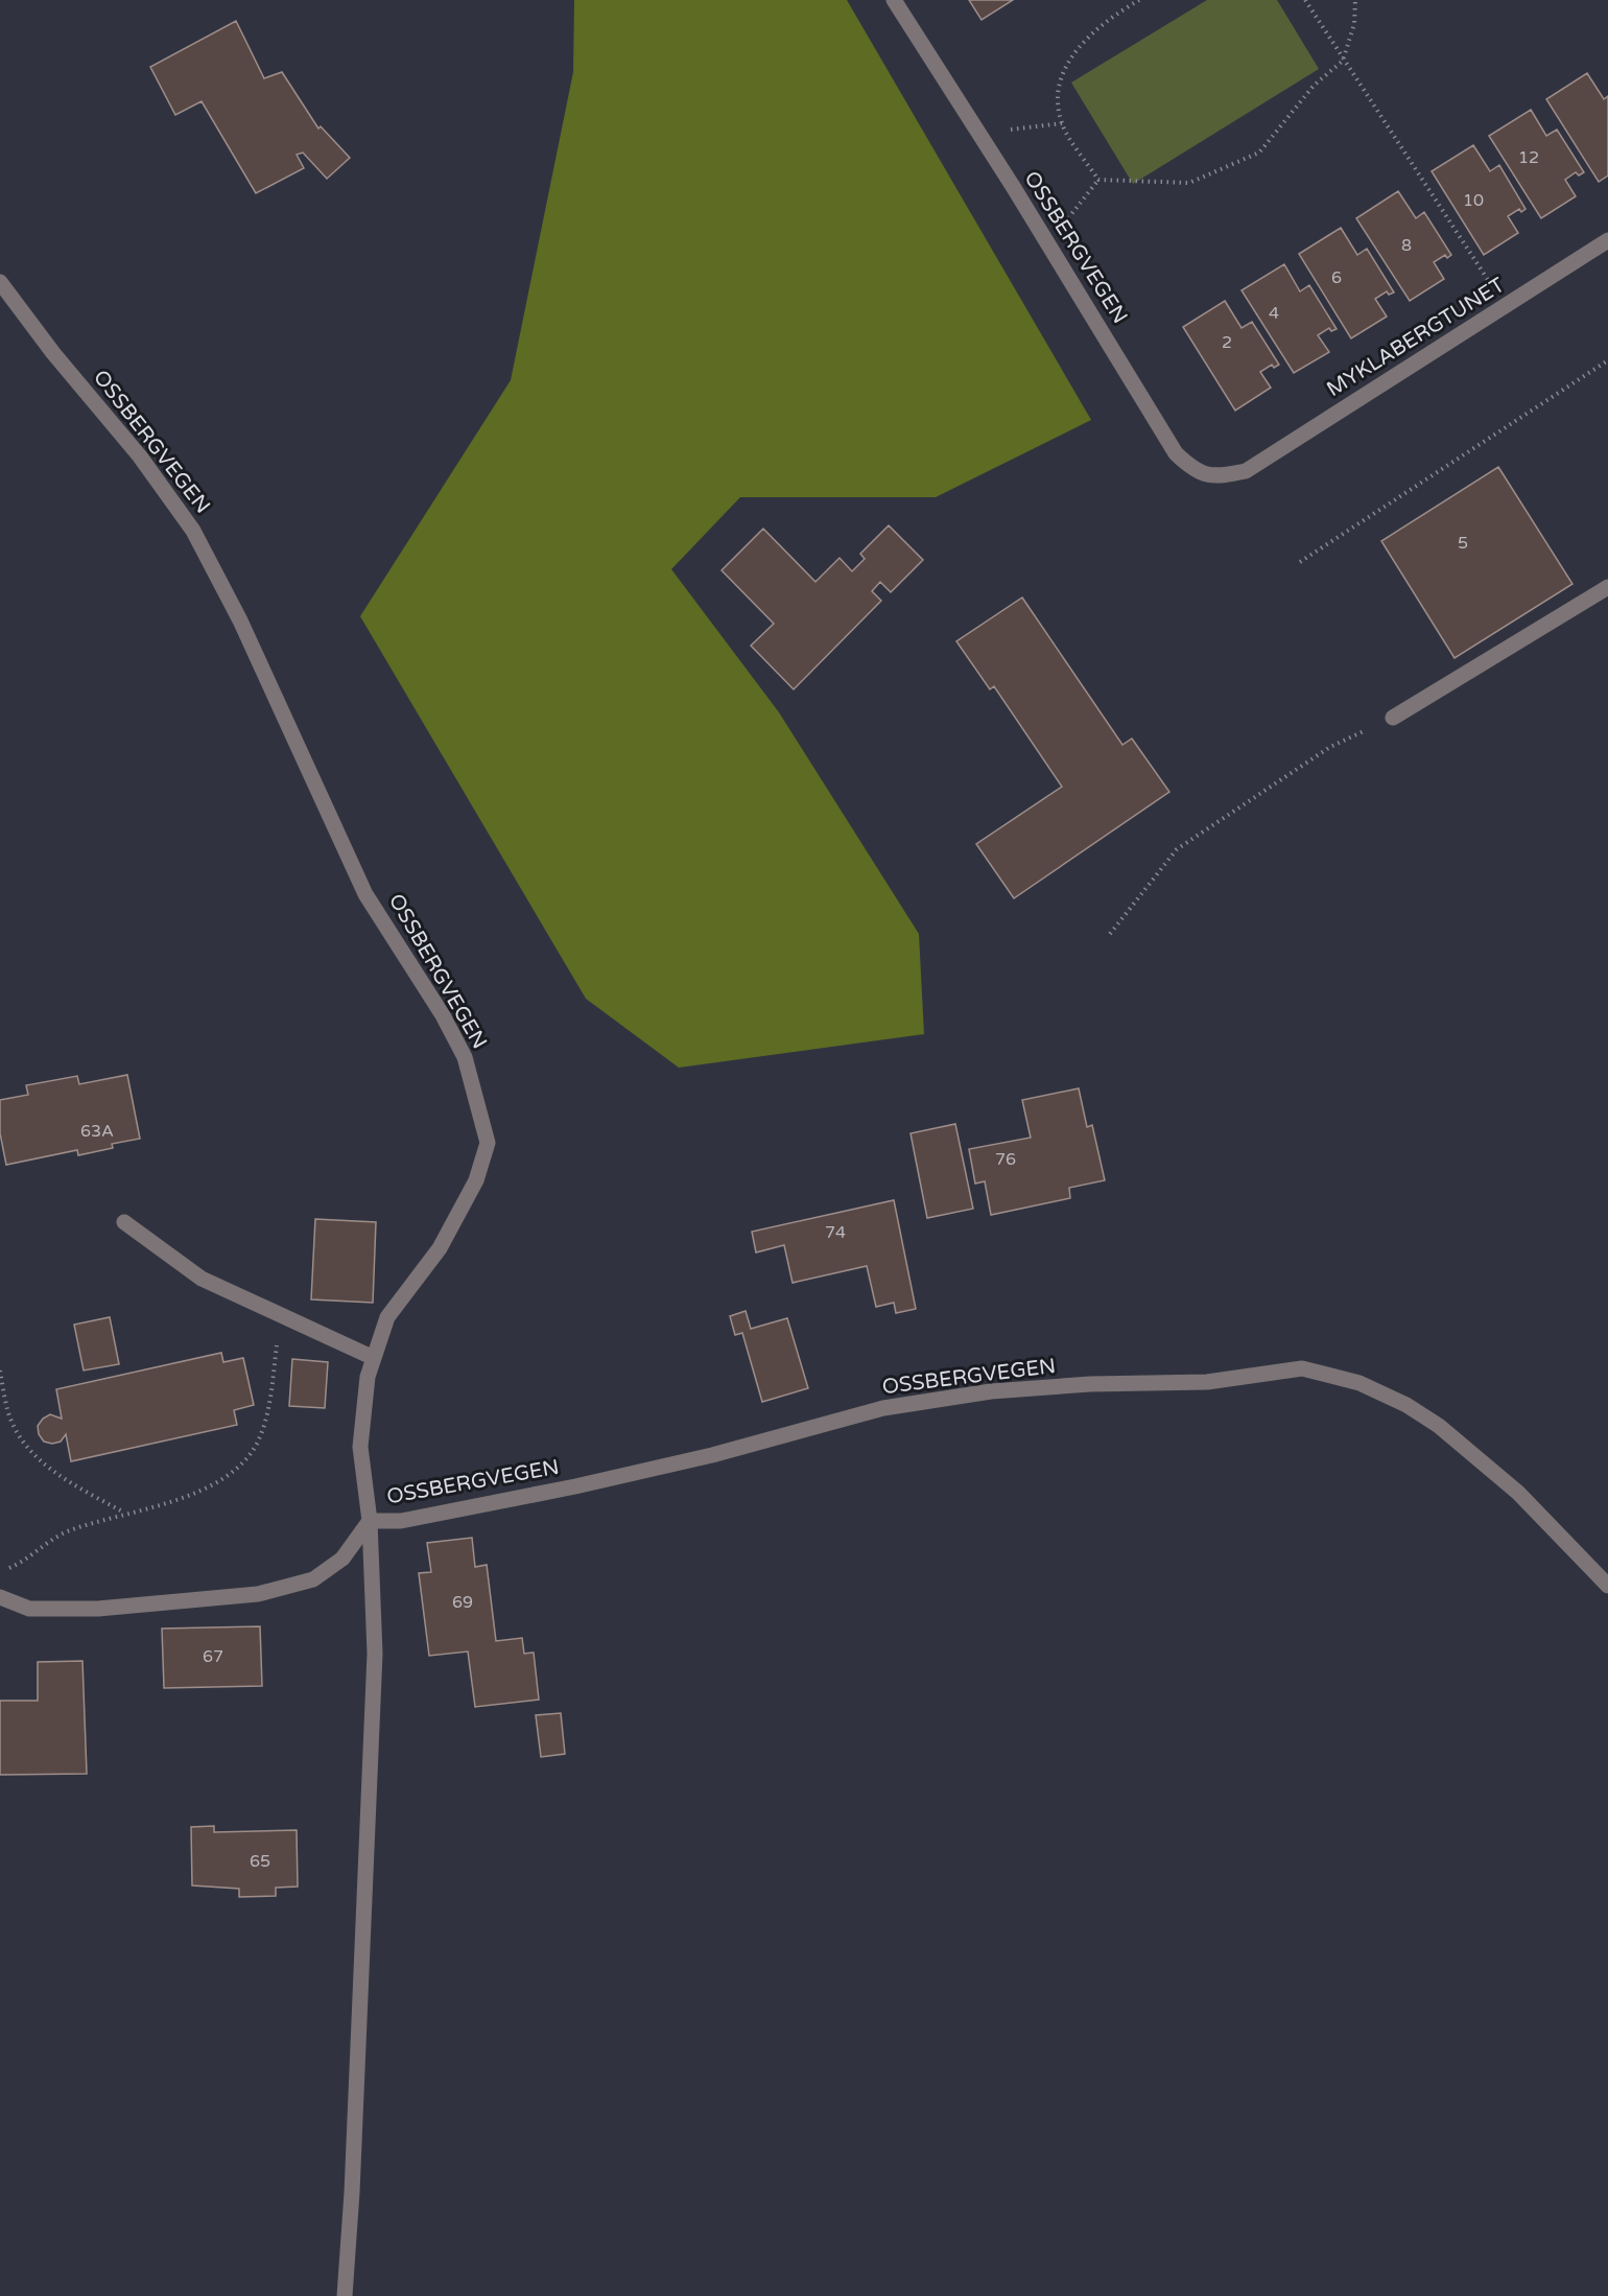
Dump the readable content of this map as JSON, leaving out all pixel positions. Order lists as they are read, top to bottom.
{
  "streets": {
    "street": ["OSSBERGVEGEN", "MYKLABERGTUNET"]
  },
  "crossings": [
    ["OSSBERGVEGEN", "MYKLABERGTUNET"]
  ],
  "house_numbers": [
    "12",
    "10",
    "8",
    "6",
    "4",
    "2",
    "5",
    "63A",
    "76",
    "74",
    "69",
    "67",
    "65"
  ]
}
